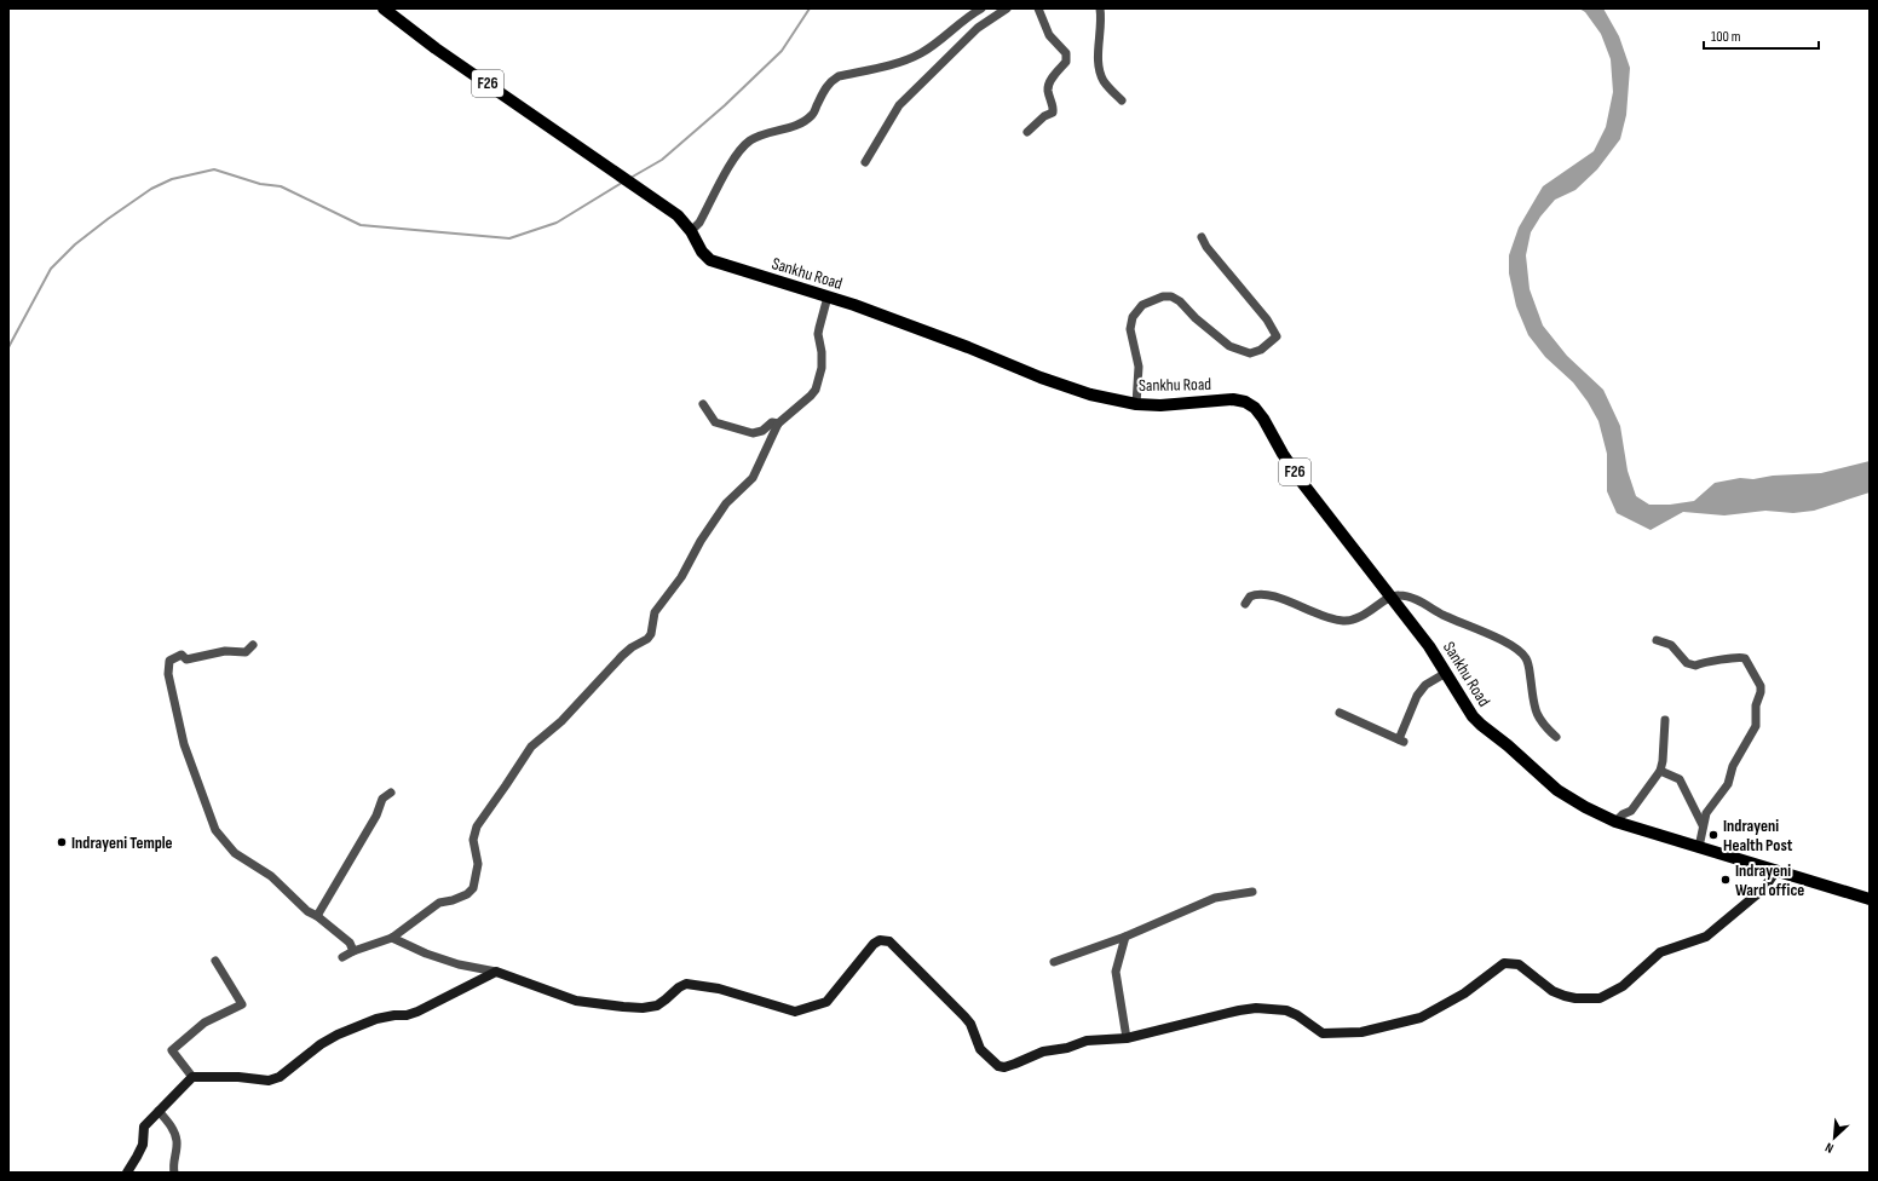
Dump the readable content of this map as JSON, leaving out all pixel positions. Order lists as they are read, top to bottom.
{
  "streets": {
    "main road": ["F26", "Sankhu Road"]
  },
  "places": ["Indrayeni Health Post", "Indrayeni Temple", "Indrayeni Ward office"],
  "scale_bar": "100 m",
  "north": "bottom left"
}
